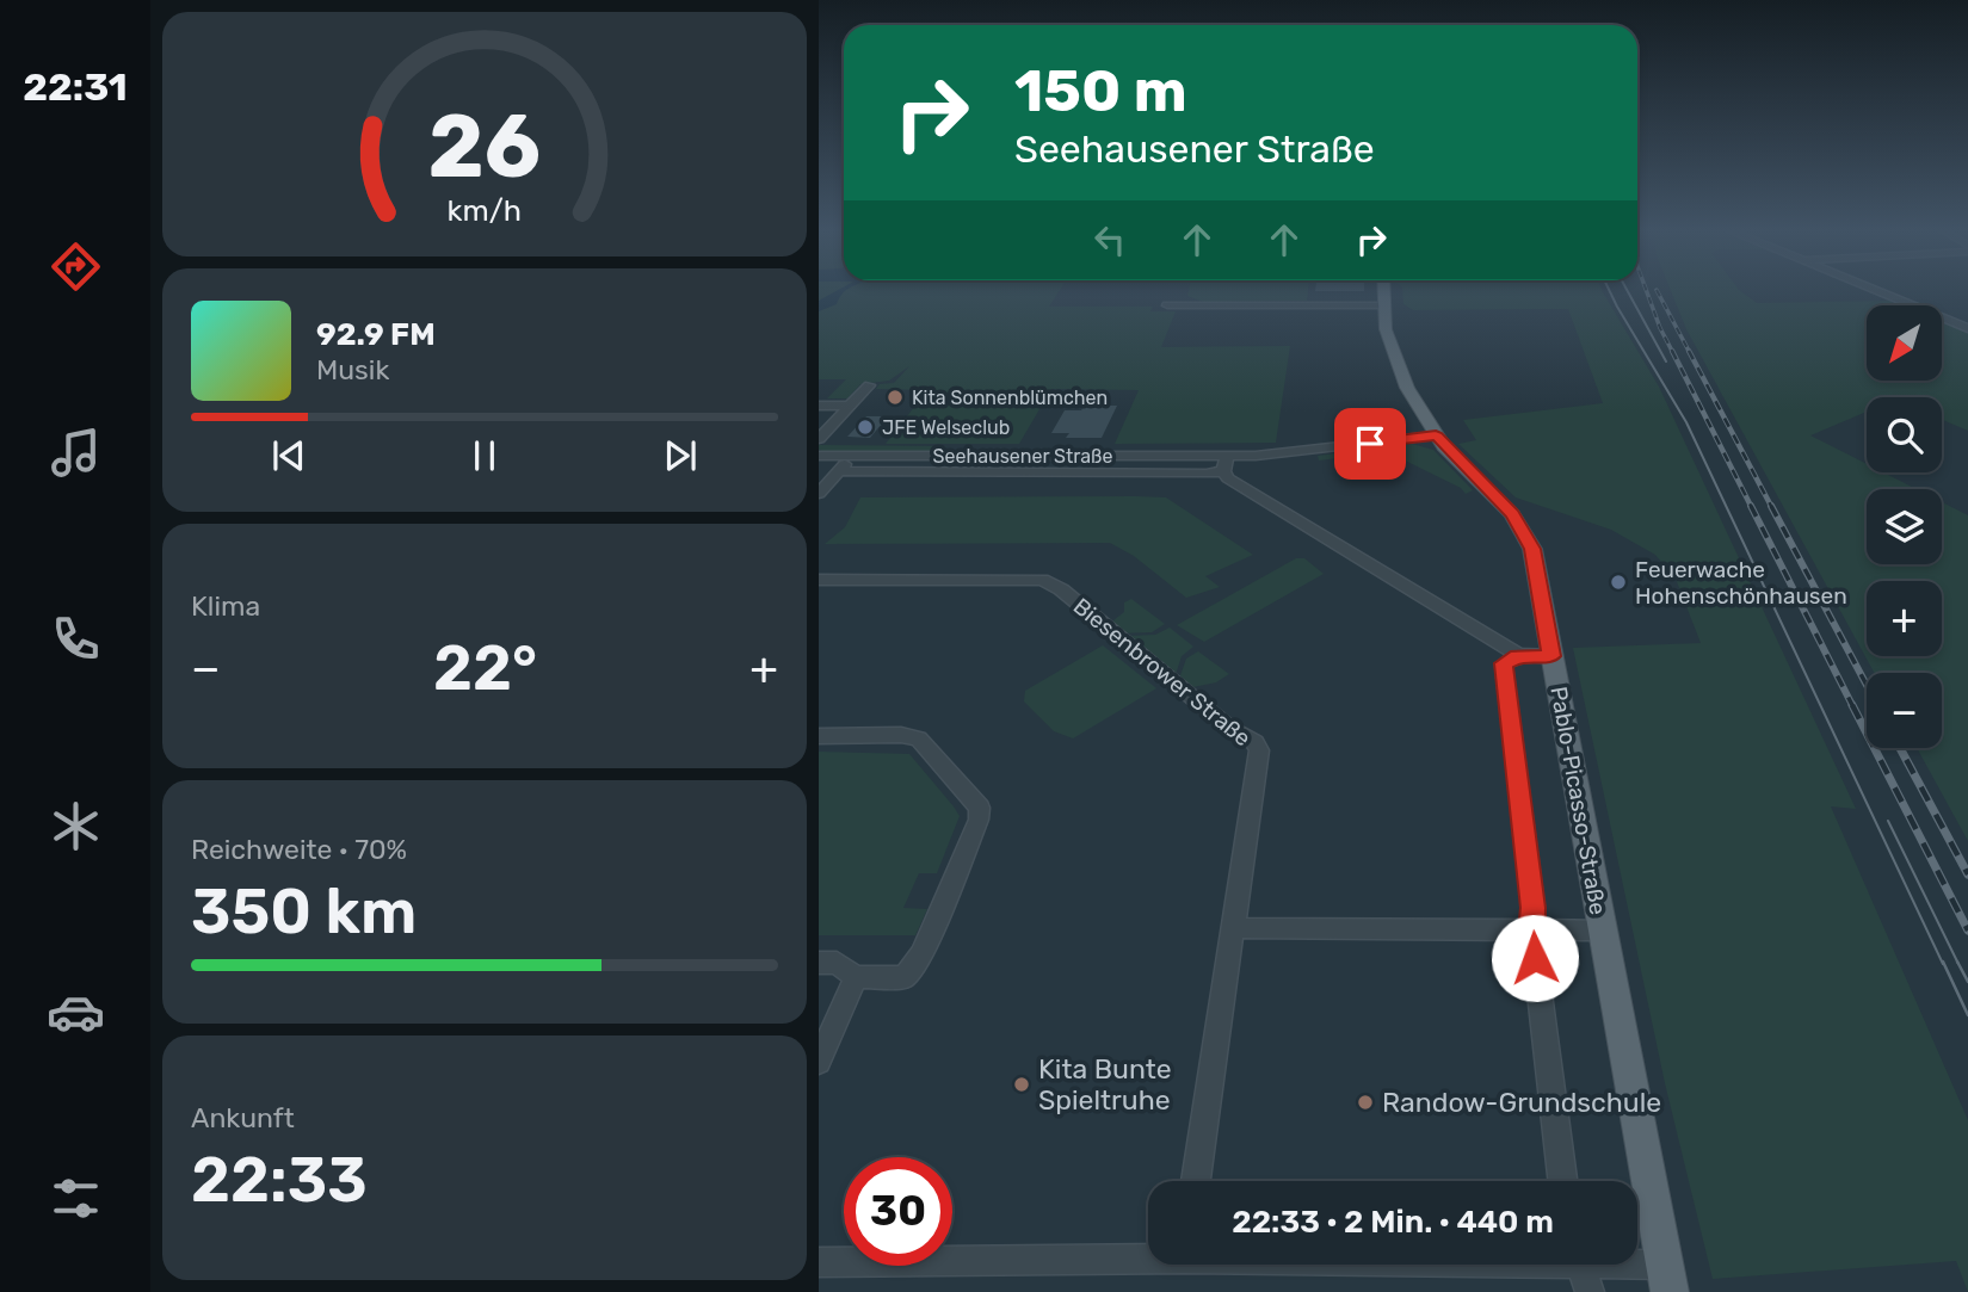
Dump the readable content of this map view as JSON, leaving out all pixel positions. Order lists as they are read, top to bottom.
{
  "streets": {
    "main road": ["Pablo-Picasso-Straße"],
    "street": ["Seehausener Straße", "Biesenbrower Straße"]
  },
  "crossings": [
    ["Seehausener Straße", "Pablo-Picasso-Straße"],
    ["Biesenbrower Straße", "Pablo-Picasso-Straße"]
  ],
  "places": [
    "Kita Sonnenblümchen",
    "JFE Welseclub",
    "Feuerwache Hohenschönhausen",
    "Kita Bunte Spieltruhe",
    "Randow-Grundschule"
  ],
  "north": "bottom left",
  "page": {
    "tabs": "22:31",
    "turn": ["150 m", "Seehausener Straße"],
    "song": ["92.9 FM", "Musik"],
    "map_buttons": ["+", "−"],
    "tile": [
      "Klima",
      ["Reichweite · 70%", "350 km"],
      ["Ankunft", "22:33"]
    ],
    "heat": ["−", "22°", "+"],
    "limit": "30",
    "trip": "22:33 · 2 Min. · 440 m",
    "gauge": ["26", "km/h"]
  }
}
